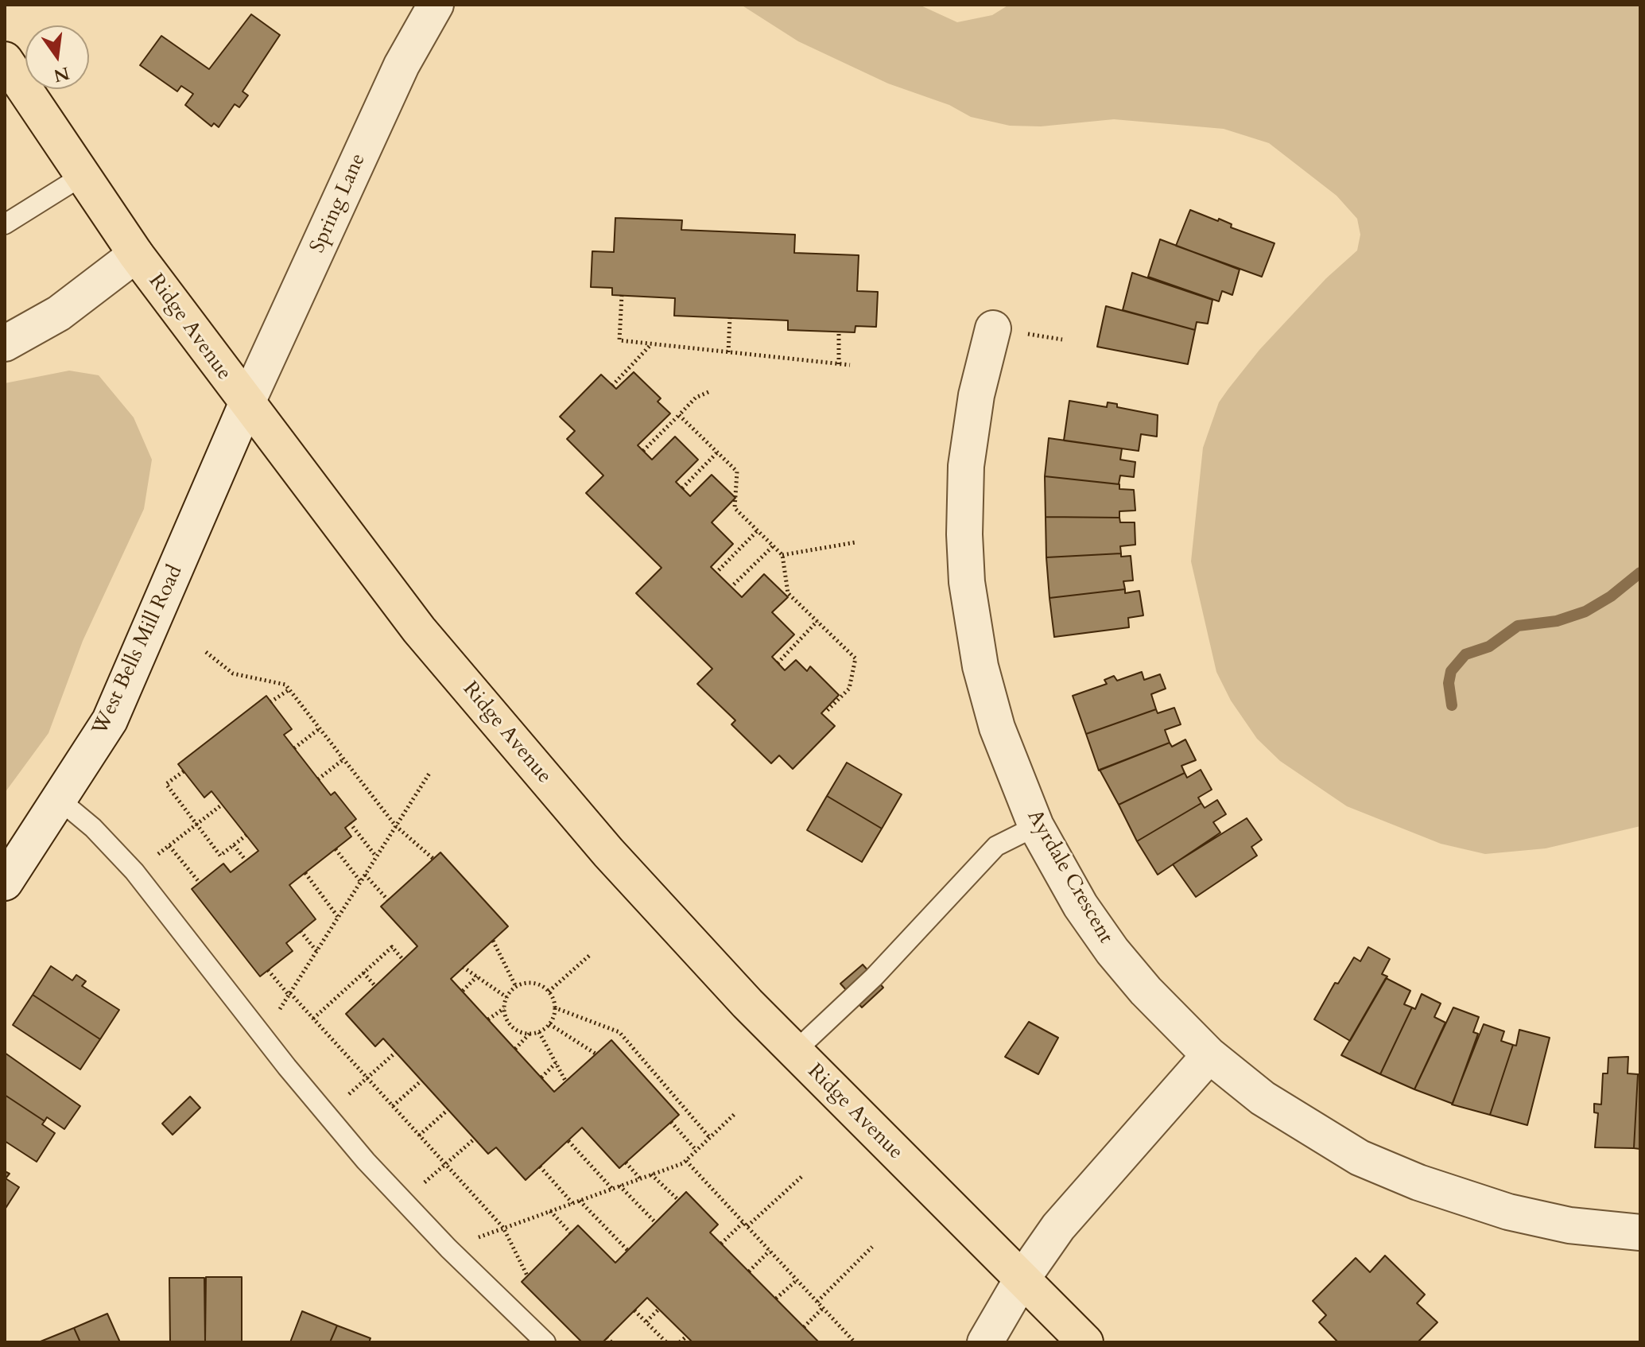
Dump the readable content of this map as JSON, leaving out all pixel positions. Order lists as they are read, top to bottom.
{
  "streets": {
    "main road": ["Ridge Avenue"],
    "street": ["Spring Lane", "West Bells Mill Road", "Ayrdale Crescent"]
  },
  "crossings": [
    ["Spring Lane", "Ridge Avenue"],
    ["Spring Lane", "West Bells Mill Road"],
    ["Ridge Avenue", "West Bells Mill Road"]
  ],
  "north": "bottom"
}
